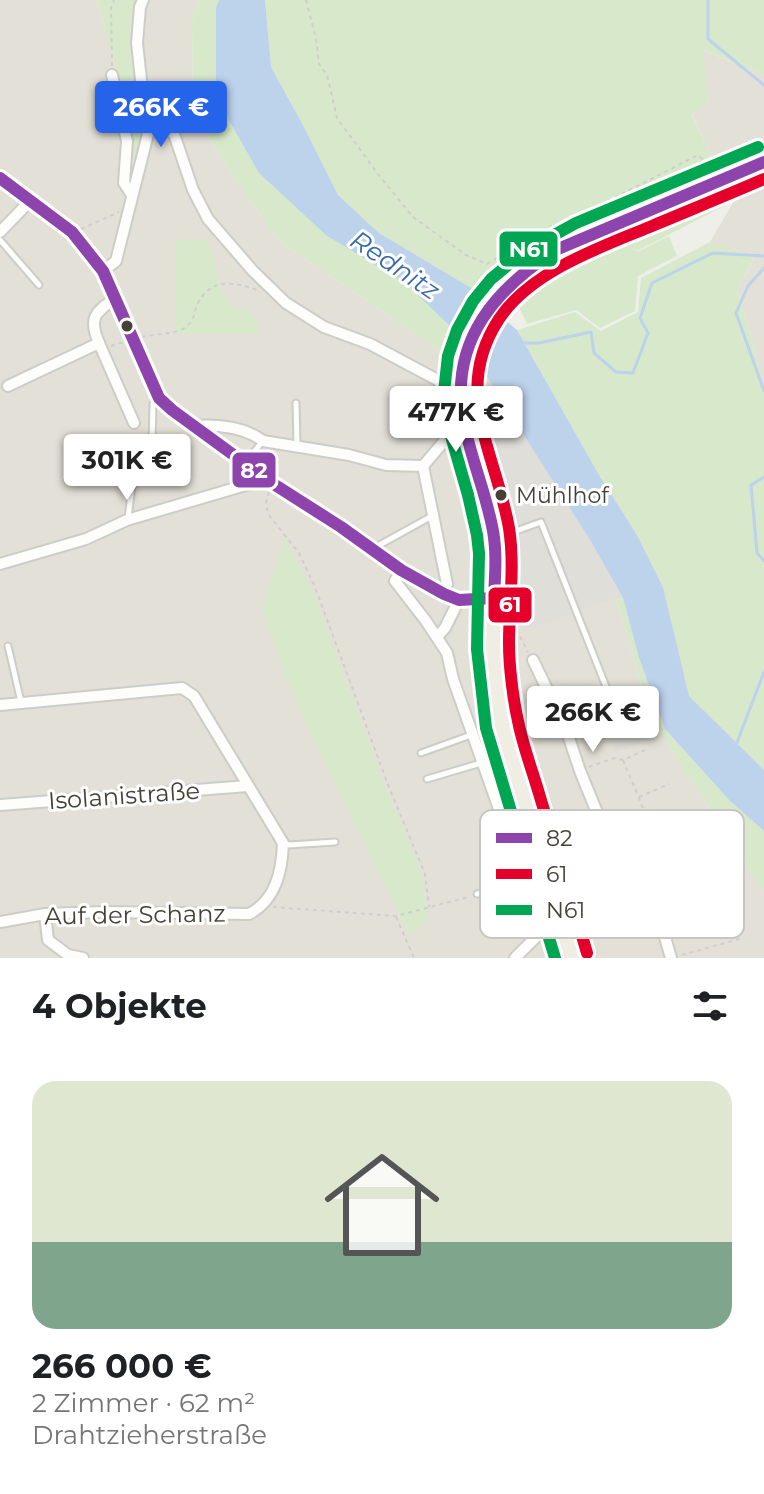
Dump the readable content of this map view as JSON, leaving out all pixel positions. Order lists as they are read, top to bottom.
{
  "streets": {
    "street": ["Isolanistraße", "Auf der Schanz"]
  },
  "water": ["Rednitz"],
  "places": ["Mühlhof"],
  "lines": ["transit line N61", "transit line 82", "transit line 61"],
  "legend": ["82", "61", "N61"],
  "page": {
    "price": [
      "266K €",
      "477K €",
      "301K €",
      "266K €"
    ],
    "heading": "4 Objekte",
    "list": [
      {
        "name": "266 000 €",
        "note": "2 Zimmer · 62 m² · Drahtzieherstraße"
      }
    ]
  }
}
